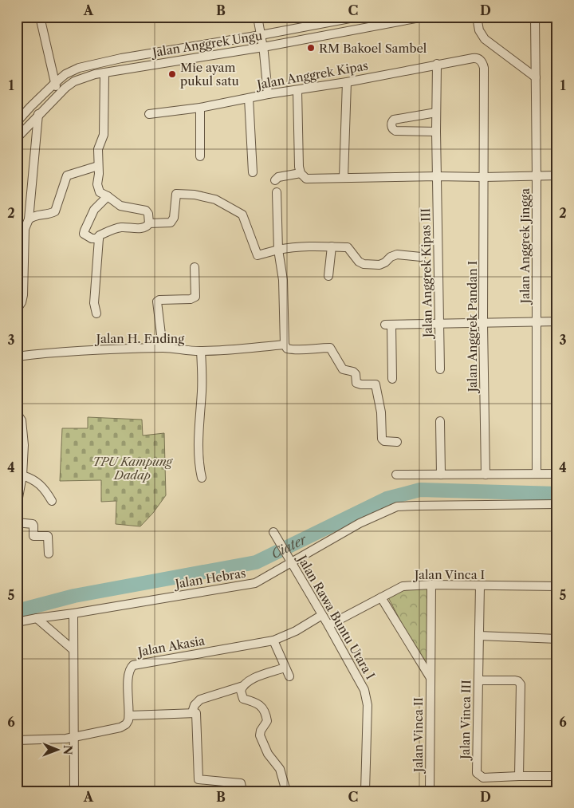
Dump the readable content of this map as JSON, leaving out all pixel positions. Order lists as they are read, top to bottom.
{
  "streets": {
    "street": [
      "Jalan Anggrek Ungu",
      "Jalan Anggrek Kipas",
      "Jalan Anggrek Jingga",
      "Jalan Anggrek Kipas III",
      "Jalan Anggrek Pandan I",
      "Jalan H. Ending",
      "Jalan Vinca I",
      "Jalan Hebras",
      "Jalan Rawa Buntu Utara I",
      "Jalan Akasia",
      "Jalan Vinca III",
      "Jalan Vinca II"
    ]
  },
  "crossings": [
    ["Jalan Anggrek Kipas", "Jalan Anggrek Kipas III"],
    ["Jalan Anggrek Kipas", "Jalan Anggrek Pandan I"],
    ["Jalan Vinca I", "Jalan Rawa Buntu Utara I"],
    ["Jalan Vinca I", "Jalan Vinca III"],
    ["Jalan Vinca I", "Jalan Vinca II"],
    ["Jalan Hebras", "Jalan Rawa Buntu Utara I"],
    ["Jalan Rawa Buntu Utara I", "Jalan Akasia"]
  ],
  "water": ["Ciater"],
  "parks": ["TPU Kampung Dadap"],
  "places": ["RM Bakoel Sambel", "Mie ayam pukul satu"],
  "north": "right",
  "grid": {
    "columns": [
      "A",
      "B",
      "C",
      "D"
    ],
    "rows": [
      "1",
      "2",
      "3",
      "4",
      "5",
      "6"
    ]
  }
}
